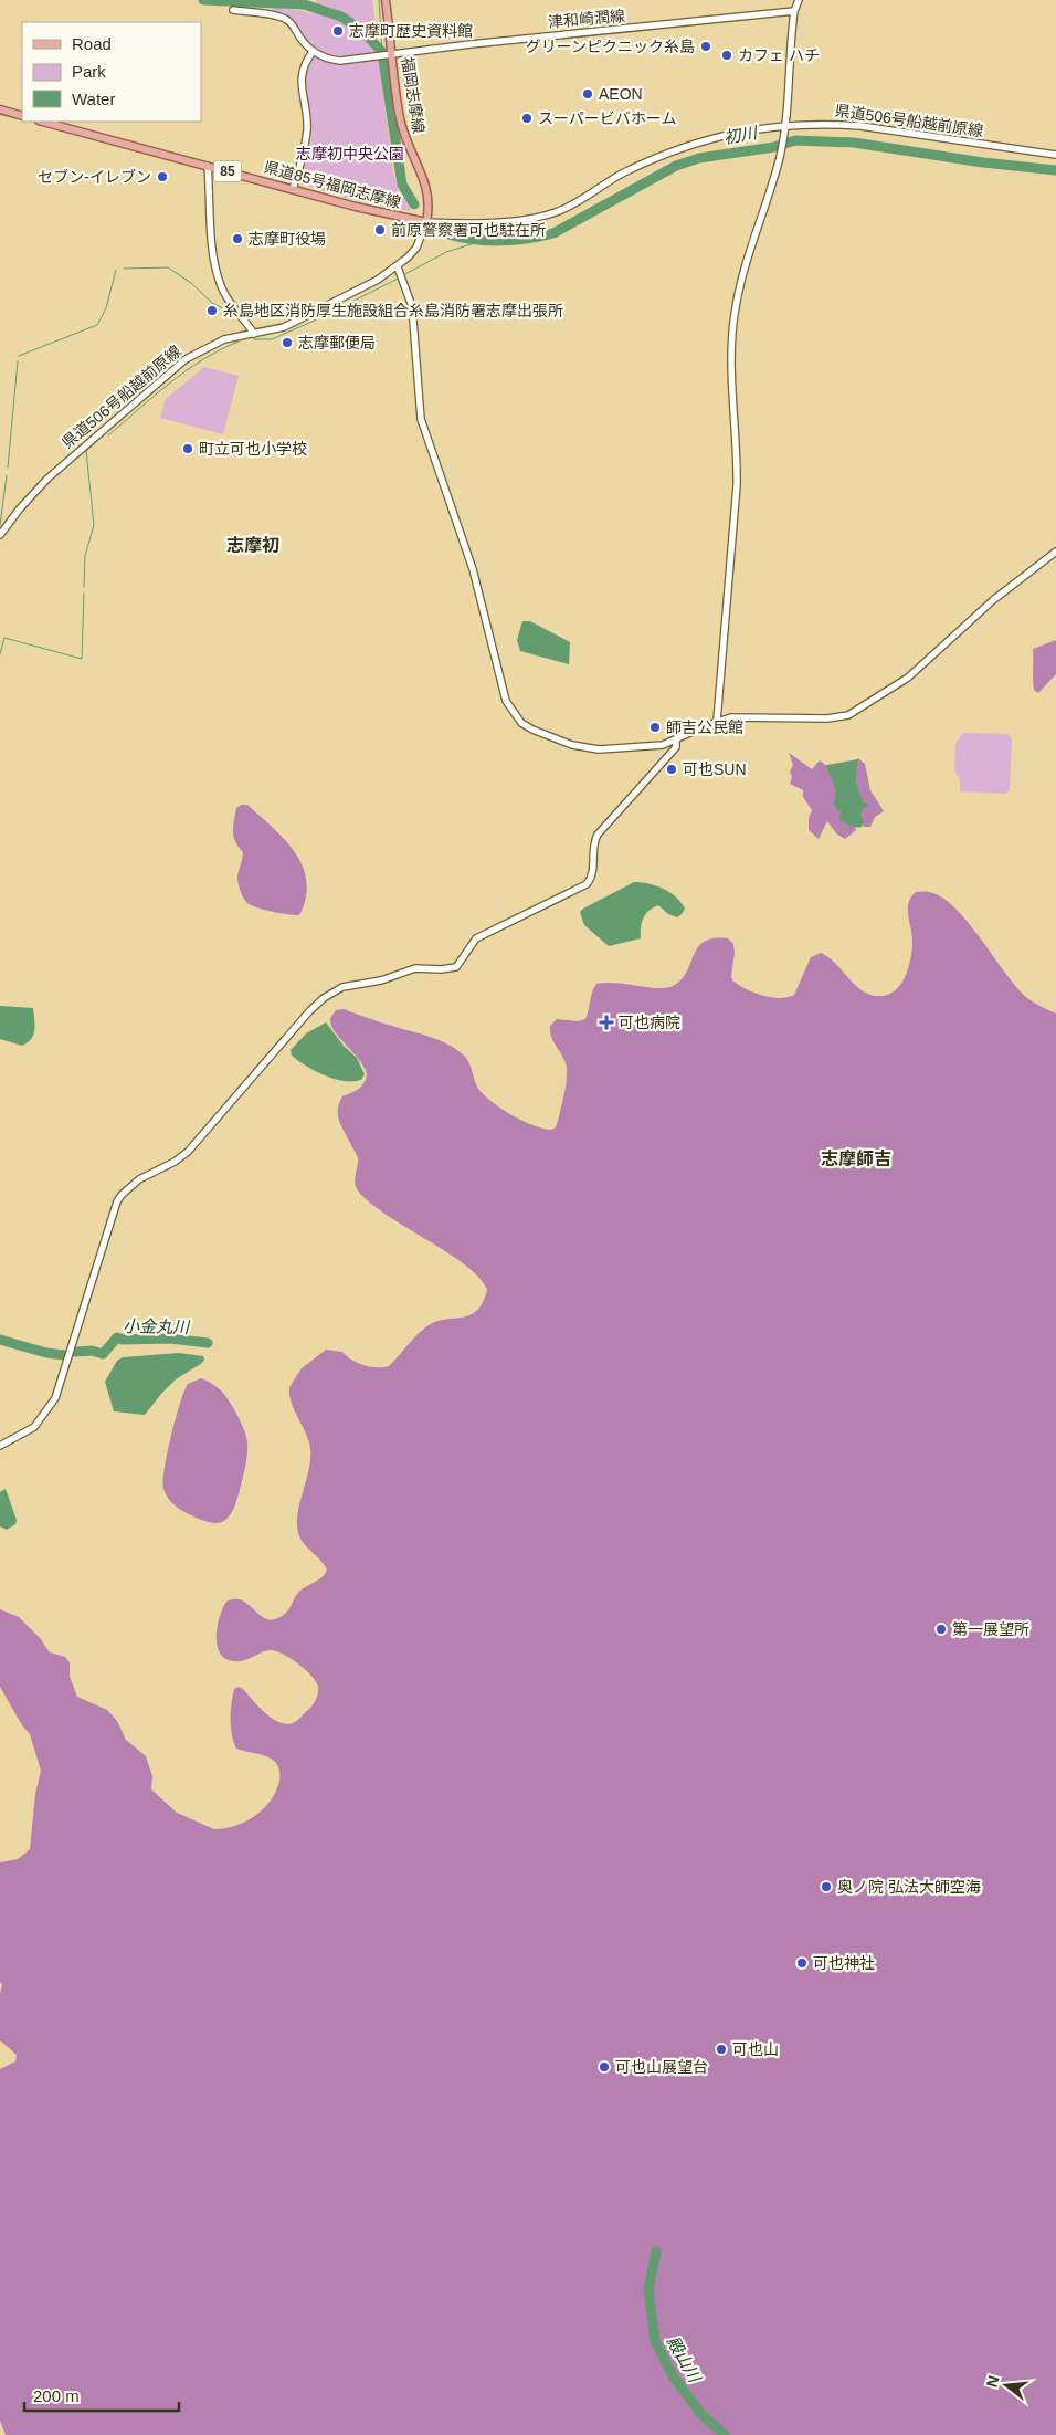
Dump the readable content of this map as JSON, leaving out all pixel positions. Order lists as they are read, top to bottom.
{
  "streets": {
    "main road": ["福岡志摩線", "85", "県道85号福岡志摩線"],
    "street": ["津和崎潤線", "県道506号船越前原線"]
  },
  "crossings": [
    ["津和崎潤線", "福岡志摩線"],
    ["福岡志摩線", "県道506号船越前原線"],
    ["福岡志摩線", "県道85号福岡志摩線"],
    ["県道506号船越前原線", "県道85号福岡志摩線"]
  ],
  "districts": ["志摩初", "志摩師吉"],
  "water": ["初川", "小金丸川", "殿山川"],
  "parks": ["志摩初中央公園"],
  "places": {
    "other": [
      "志摩町歴史資料館",
      "グリーンピクニック糸島",
      "カフェ ハチ",
      "AEON",
      "スーパービバホーム",
      "セブン-イレブン",
      "前原警察署可也駐在所",
      "志摩町役場",
      "糸島地区消防厚生施設組合糸島消防署志摩出張所",
      "志摩郵便局",
      "町立可也小学校",
      "師吉公民館",
      "可也SUN",
      "第一展望所",
      "奥ノ院 弘法大師空海",
      "可也神社",
      "可也山",
      "可也山展望台"
    ],
    "health": ["可也病院"]
  },
  "legend": ["Road", "Park", "Water"],
  "scale_bar": "200 m",
  "north": "left"
}
